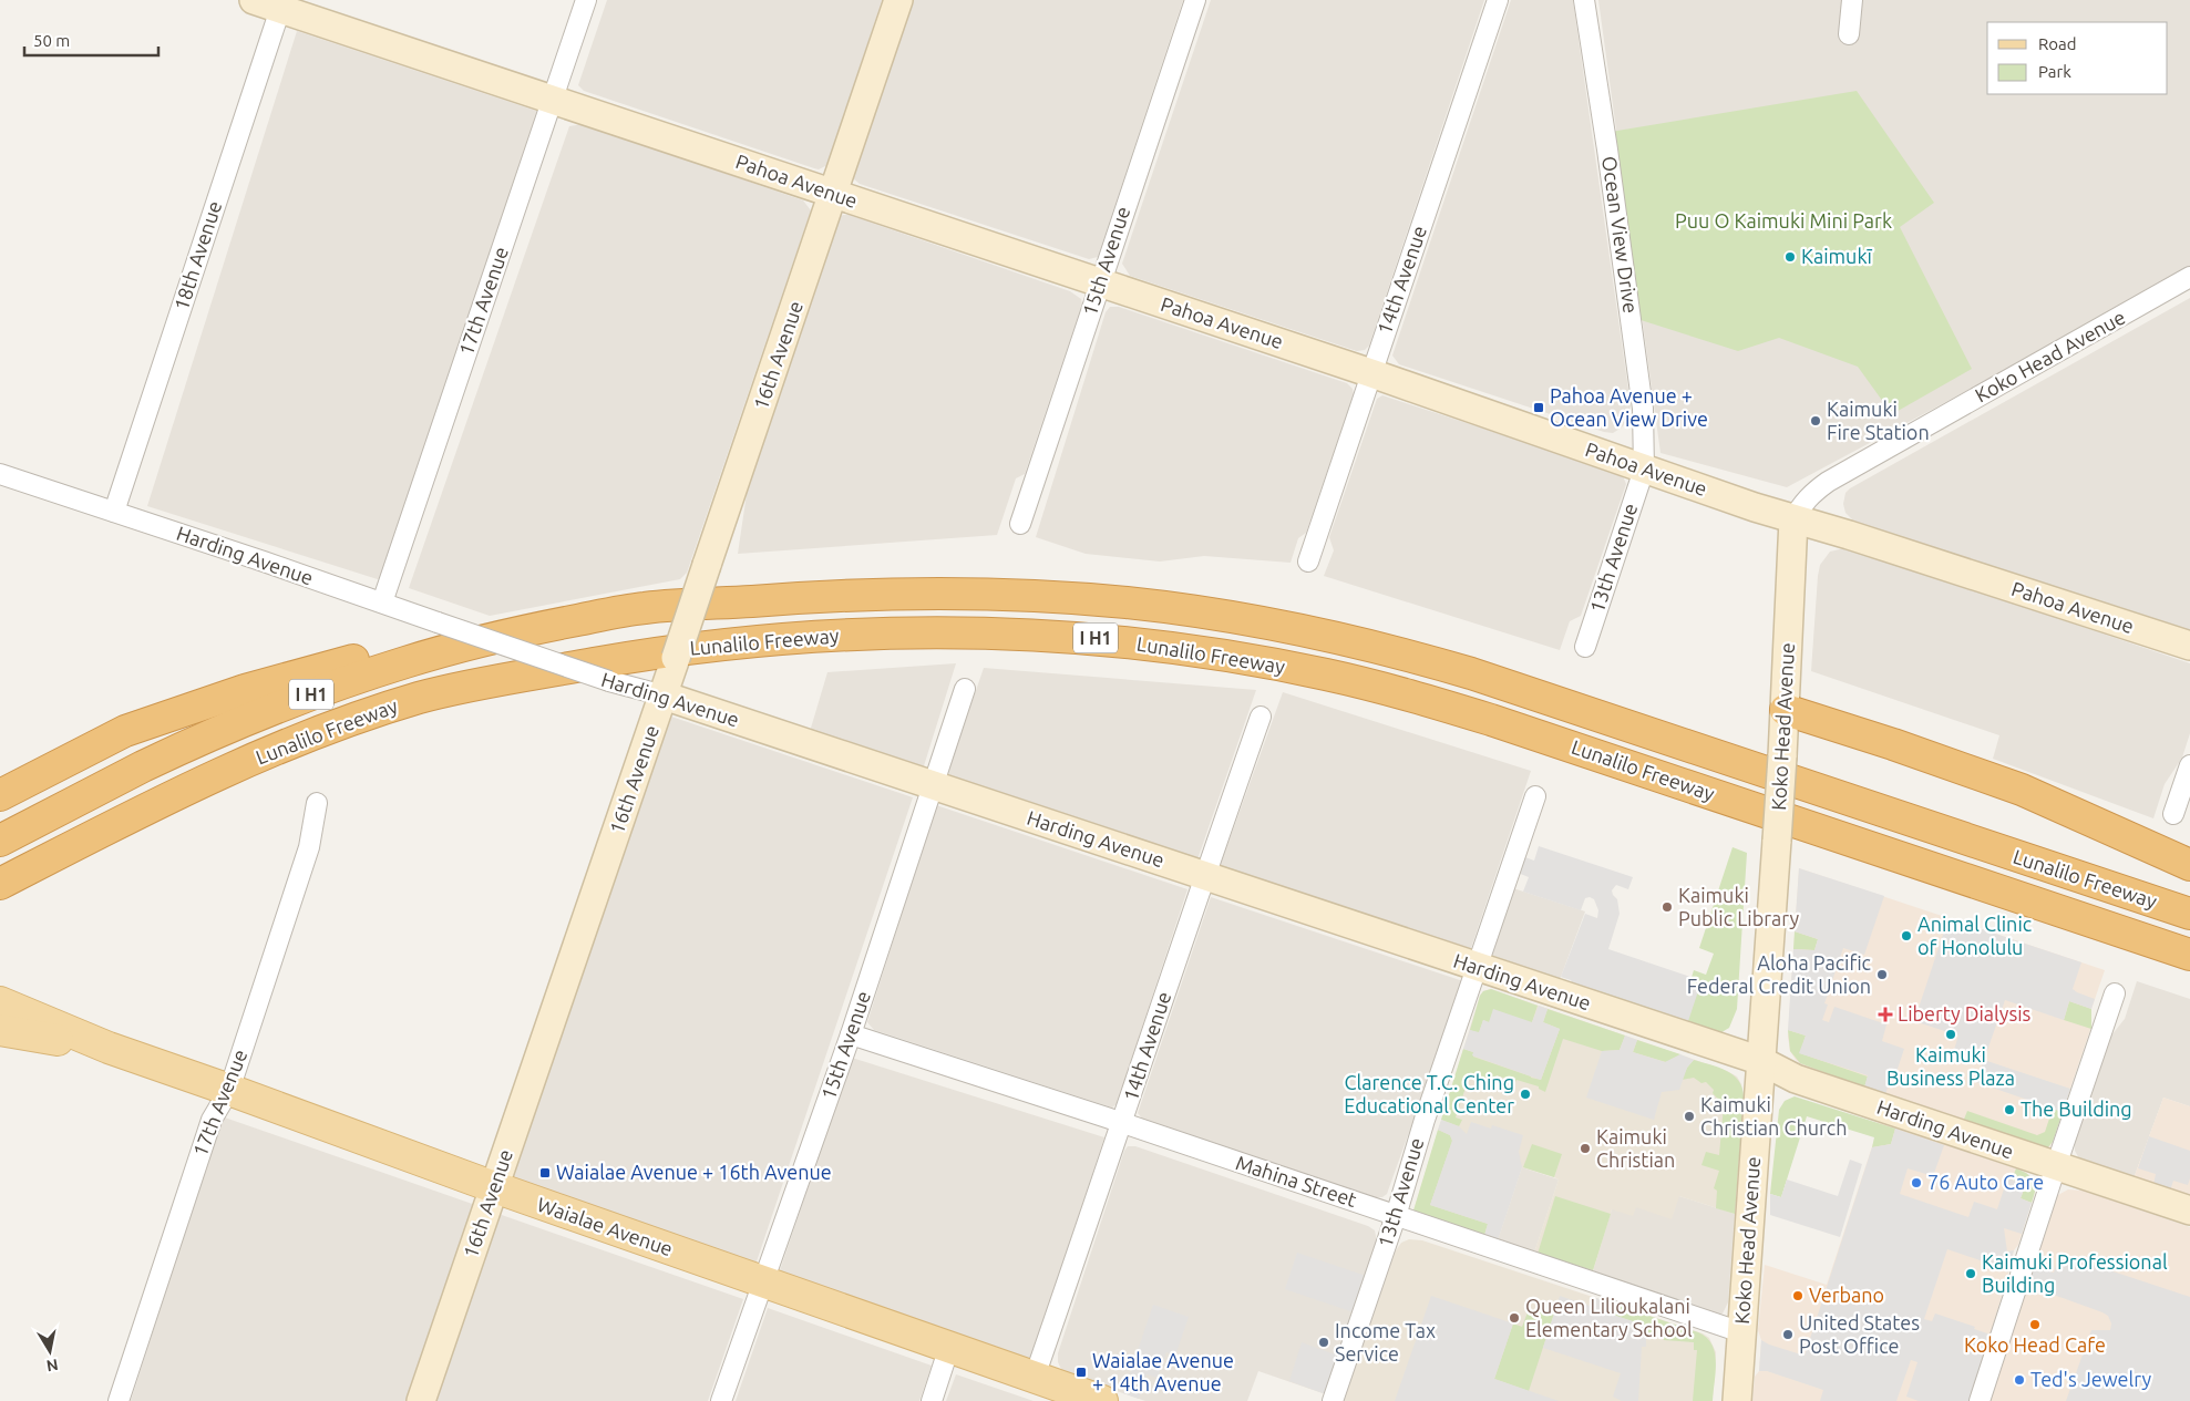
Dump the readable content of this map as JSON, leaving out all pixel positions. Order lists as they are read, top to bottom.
{
  "streets": {
    "highway": ["I H1", "Lunalilo Freeway"],
    "main road": ["Waialae Avenue"],
    "street": [
      "Pahoa Avenue",
      "Ocean View Drive",
      "18th Avenue",
      "15th Avenue",
      "14th Avenue",
      "17th Avenue",
      "16th Avenue",
      "Koko Head Avenue",
      "Harding Avenue",
      "13th Avenue",
      "Mahina Street"
    ]
  },
  "crossings": [
    ["Pahoa Avenue", "Ocean View Drive"],
    ["Pahoa Avenue", "18th Avenue"],
    ["Pahoa Avenue", "15th Avenue"],
    ["Pahoa Avenue", "14th Avenue"],
    ["Pahoa Avenue", "17th Avenue"],
    ["Pahoa Avenue", "16th Avenue"],
    ["Pahoa Avenue", "Koko Head Avenue"],
    ["Pahoa Avenue", "13th Avenue"],
    ["Ocean View Drive", "13th Avenue"],
    ["18th Avenue", "Harding Avenue"],
    ["15th Avenue", "Harding Avenue"],
    ["15th Avenue", "Mahina Street"],
    ["15th Avenue", "Waialae Avenue"],
    ["14th Avenue", "Harding Avenue"],
    ["14th Avenue", "Mahina Street"],
    ["14th Avenue", "Waialae Avenue"],
    ["17th Avenue", "Harding Avenue"],
    ["17th Avenue", "Waialae Avenue"],
    ["16th Avenue", "Harding Avenue"],
    ["16th Avenue", "Waialae Avenue"],
    ["Koko Head Avenue", "Harding Avenue"],
    ["Koko Head Avenue", "Mahina Street"],
    ["Harding Avenue", "13th Avenue"],
    ["13th Avenue", "Mahina Street"]
  ],
  "parks": ["Puu O Kaimuki Mini Park"],
  "places": {
    "other": [
      "Kaimukī",
      "Kaimuki Fire Station",
      "Kaimuki Public Library",
      "Animal Clinic of Honolulu",
      "Aloha Pacific Federal Credit Union",
      "Kaimuki Business Plaza",
      "Clarence T.C. Ching Educational Center",
      "The Building",
      "Kaimuki Christian Church",
      "Kaimuki Christian",
      "76 Auto Care",
      "Kaimuki Professional Building",
      "Verbano",
      "Queen Lilioukalani Elementary School",
      "Koko Head Cafe",
      "United States Post Office",
      "Income Tax Service",
      "Ted's Jewelry"
    ],
    "transit": ["Pahoa Avenue + Ocean View Drive", "Waialae Avenue + 16th Avenue", "Waialae Avenue + 14th Avenue"],
    "health": ["Liberty Dialysis"]
  },
  "legend": ["Road", "Park"],
  "scale_bar": "50 m",
  "north": "bottom"
}
